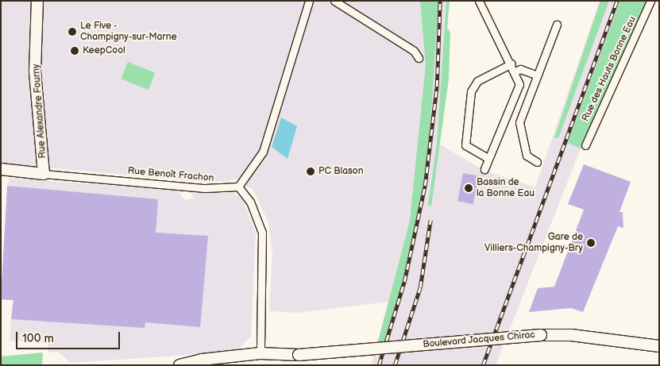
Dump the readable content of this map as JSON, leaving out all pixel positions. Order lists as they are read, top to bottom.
{
  "streets": {
    "main road": ["Rue Alexandre Fourny", "Boulevard Jacques Chirac"],
    "street": ["Rue des Hauts Bonne Eau", "Rue Benoît Frachon"]
  },
  "crossings": [
    ["Rue Alexandre Fourny", "Rue Benoît Frachon"]
  ],
  "places": [
    "Le Five - Champigny-sur-Marne",
    "KeepCool",
    "PC Blason",
    "Bassin de la Bonne Eau",
    "Gare de Villiers-Champigny-Bry"
  ],
  "scale_bar": "100 m"
}
